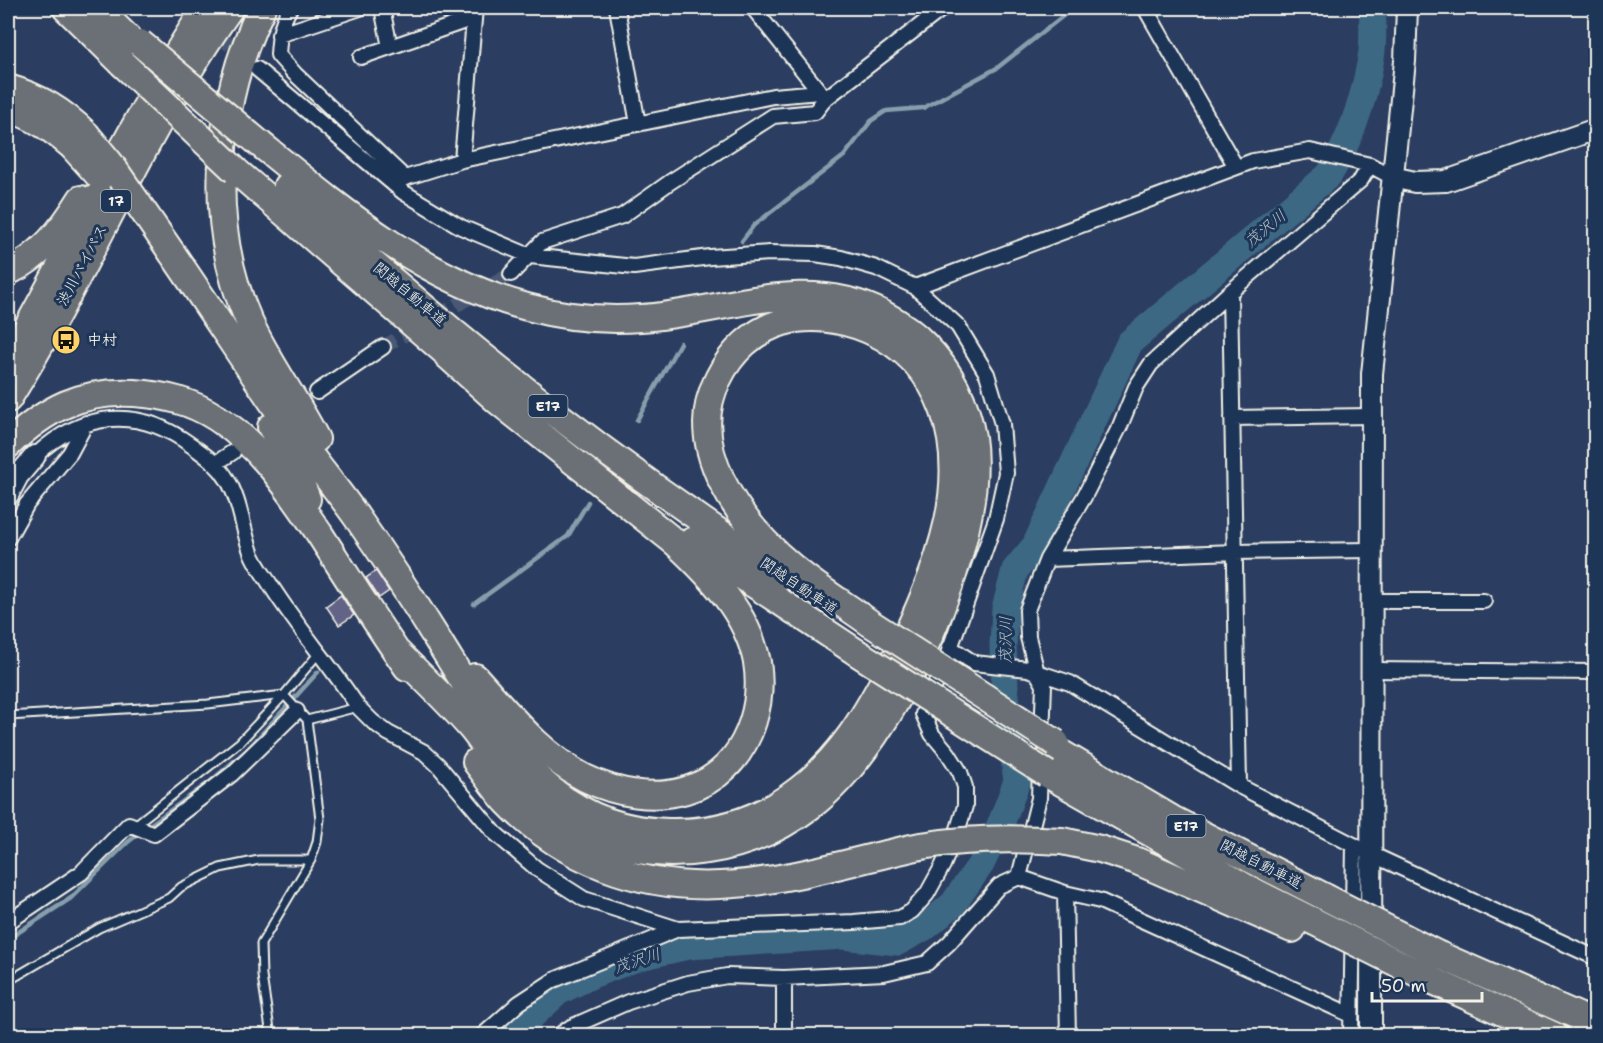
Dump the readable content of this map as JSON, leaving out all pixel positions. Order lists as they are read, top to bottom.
{
  "streets": {
    "highway": [
      "17",
      "渋川バイパス",
      "関越自動車道",
      "E17"
    ]
  },
  "water": ["茂沢川"],
  "places": {
    "bus stop": ["中村"]
  },
  "scale_bar": "50 m"
}
